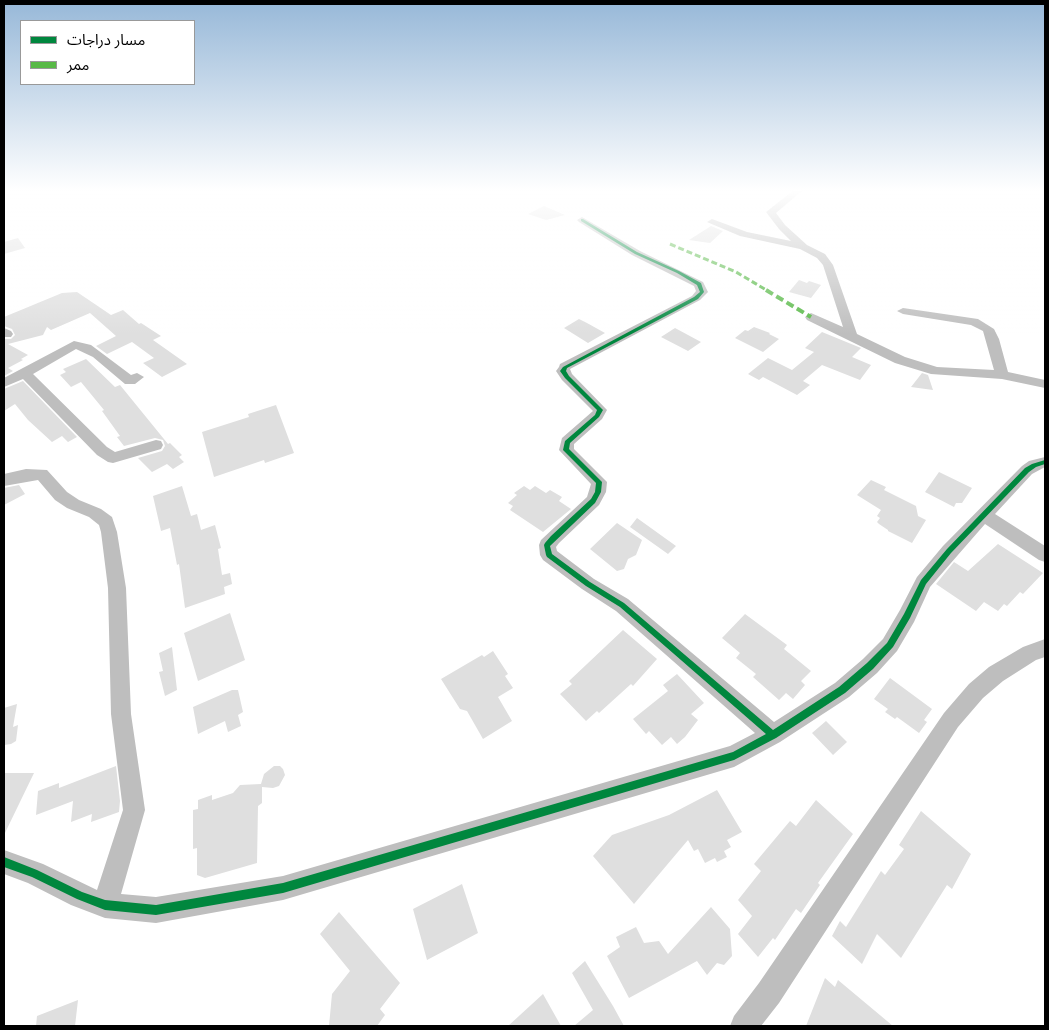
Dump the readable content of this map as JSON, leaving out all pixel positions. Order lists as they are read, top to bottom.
{
  "legend": ["مسار دراجات", "ممر"]
}
